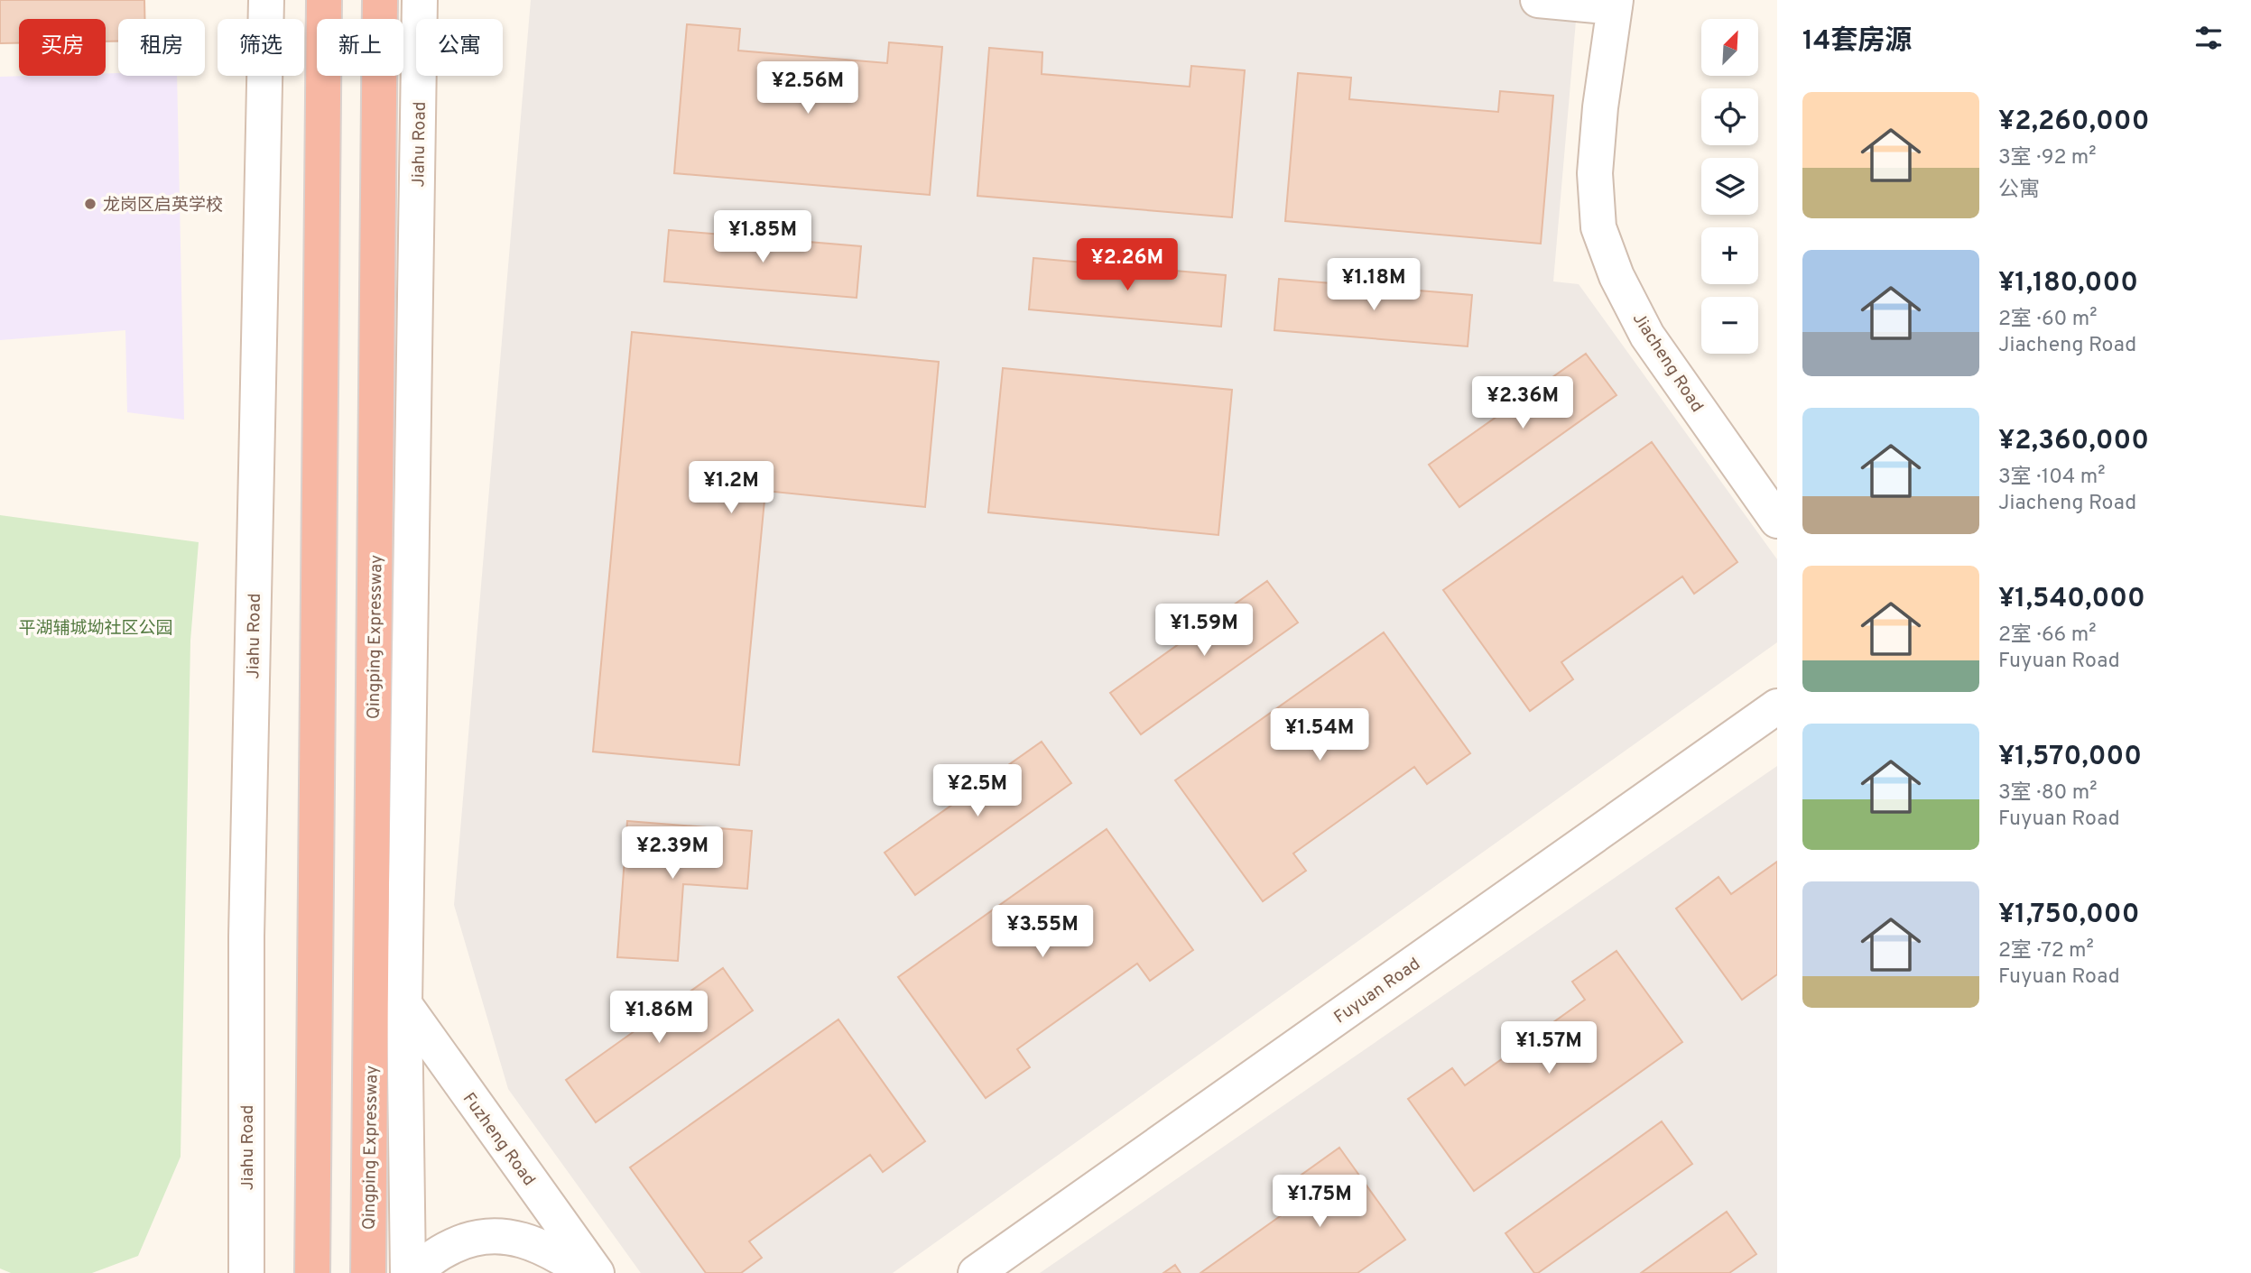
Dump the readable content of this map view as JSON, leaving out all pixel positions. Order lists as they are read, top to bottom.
{
  "streets": {
    "highway": ["Qingping Expressway"],
    "main road": [
      "Jiahu Road",
      "Jiacheng Road",
      "Fuyuan Road",
      "Fuzheng Road"
    ]
  },
  "crossings": [
    ["Jiahu Road", "Fuzheng Road"]
  ],
  "parks": ["平湖辅城坳社区公园"],
  "places": ["龙岗区启英学校"],
  "north": "top right",
  "page": {
    "heading": "14套房源",
    "map_buttons": ["+", "−"],
    "chip": [
      "买房",
      "租房",
      "筛选",
      "新上",
      "公寓"
    ],
    "price": [
      "¥2.56M",
      "¥1.85M",
      "¥2.26M",
      "¥1.18M",
      "¥2.36M",
      "¥1.2M",
      "¥1.59M",
      "¥1.54M",
      "¥2.5M",
      "¥2.39M",
      "¥3.55M",
      "¥1.86M",
      "¥1.57M",
      "¥1.75M"
    ],
    "list": [
      {
        "name": "¥2,260,000",
        "note": "3室 · 92 m² · 公寓"
      },
      {
        "name": "¥1,180,000",
        "note": "2室 · 60 m² · Jiacheng Road"
      },
      {
        "name": "¥2,360,000",
        "note": "3室 · 104 m² · Jiacheng Road"
      },
      {
        "name": "¥1,540,000",
        "note": "2室 · 66 m² · Fuyuan Road"
      },
      {
        "name": "¥1,570,000",
        "note": "3室 · 80 m² · Fuyuan Road"
      },
      {
        "name": "¥1,750,000",
        "note": "2室 · 72 m² · Fuyuan Road"
      }
    ]
  }
}
